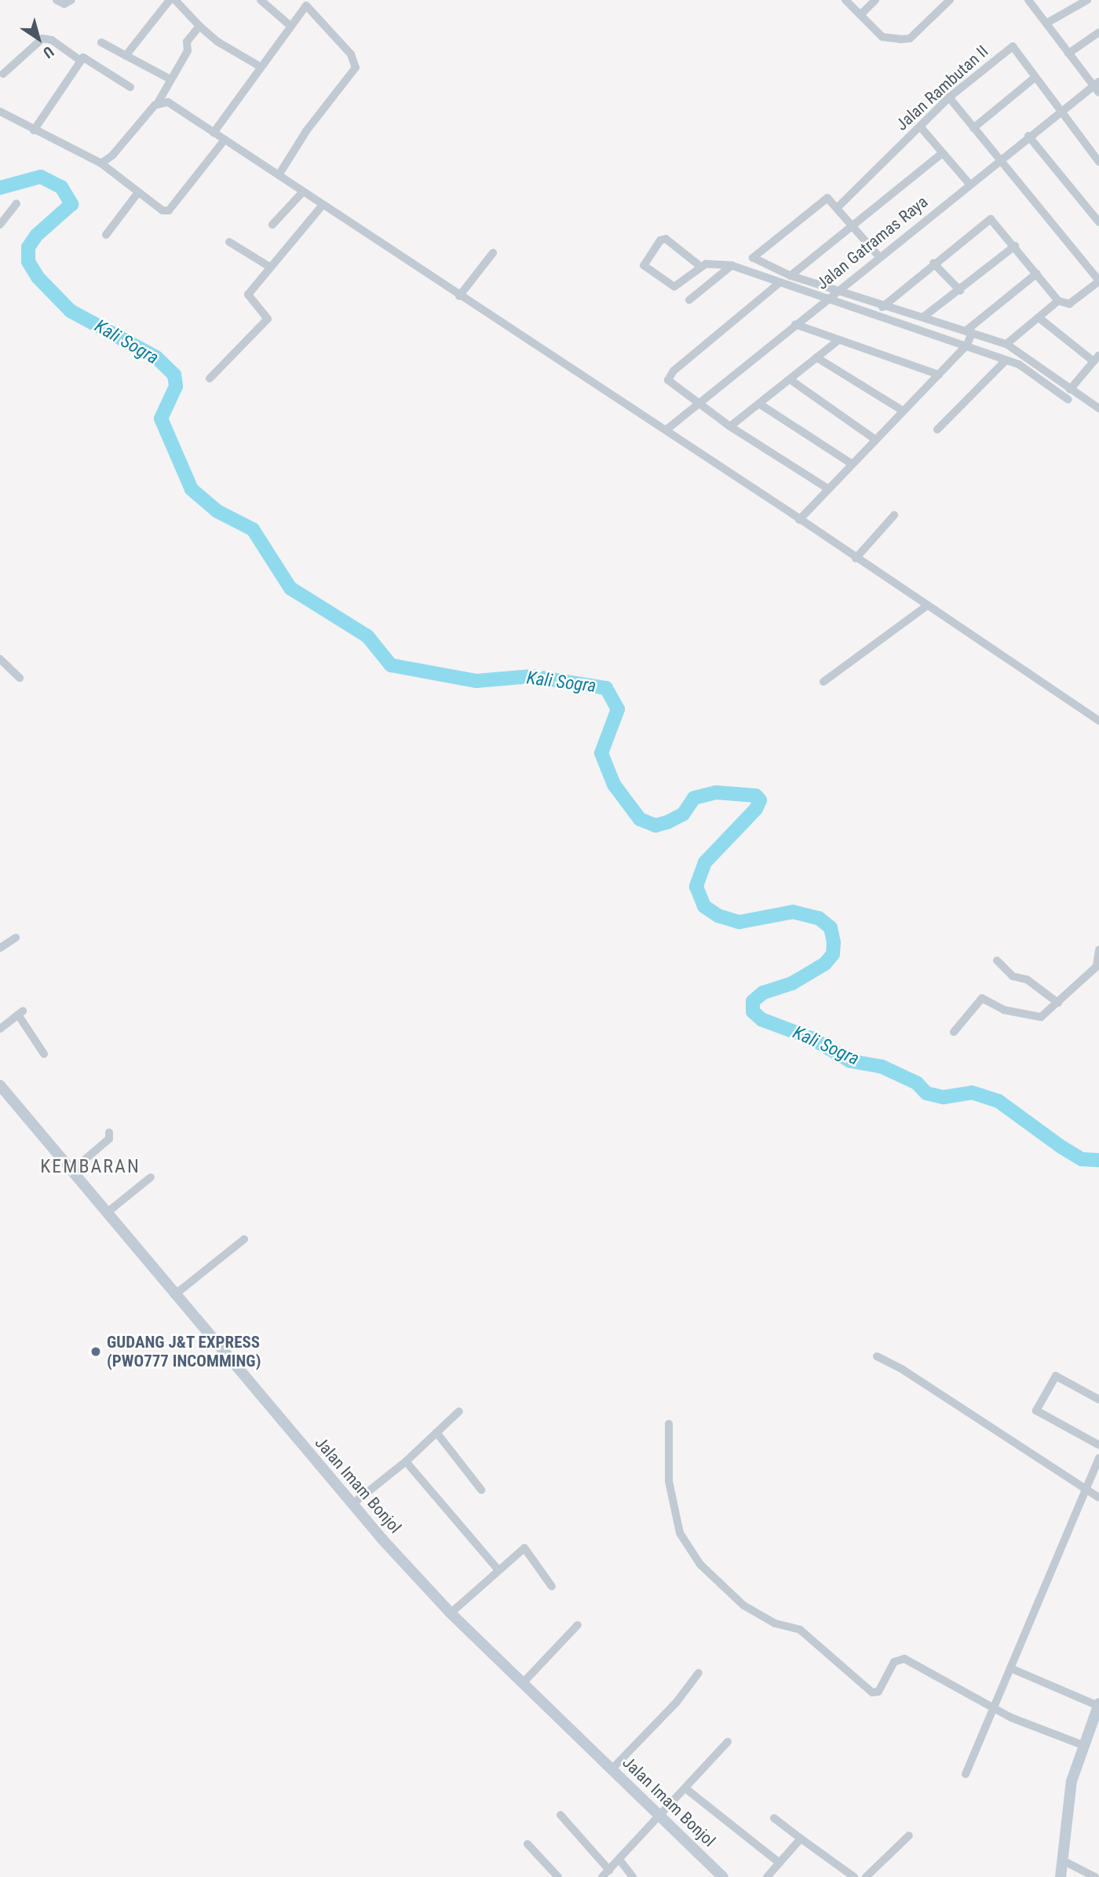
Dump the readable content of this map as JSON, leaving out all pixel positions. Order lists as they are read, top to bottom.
{
  "streets": {
    "main road": ["Jalan Imam Bonjol"],
    "street": ["Jalan Rambutan II", "Jalan Gatramas Raya"]
  },
  "crossings": [
    ["Jalan Rambutan II", "Jalan Gatramas Raya"]
  ],
  "districts": ["KEMBARAN"],
  "water": ["Kali Sogra"],
  "places": ["GUDANG J&T EXPRESS (PWO777 INCOMMING)"],
  "north": "bottom right"
}
